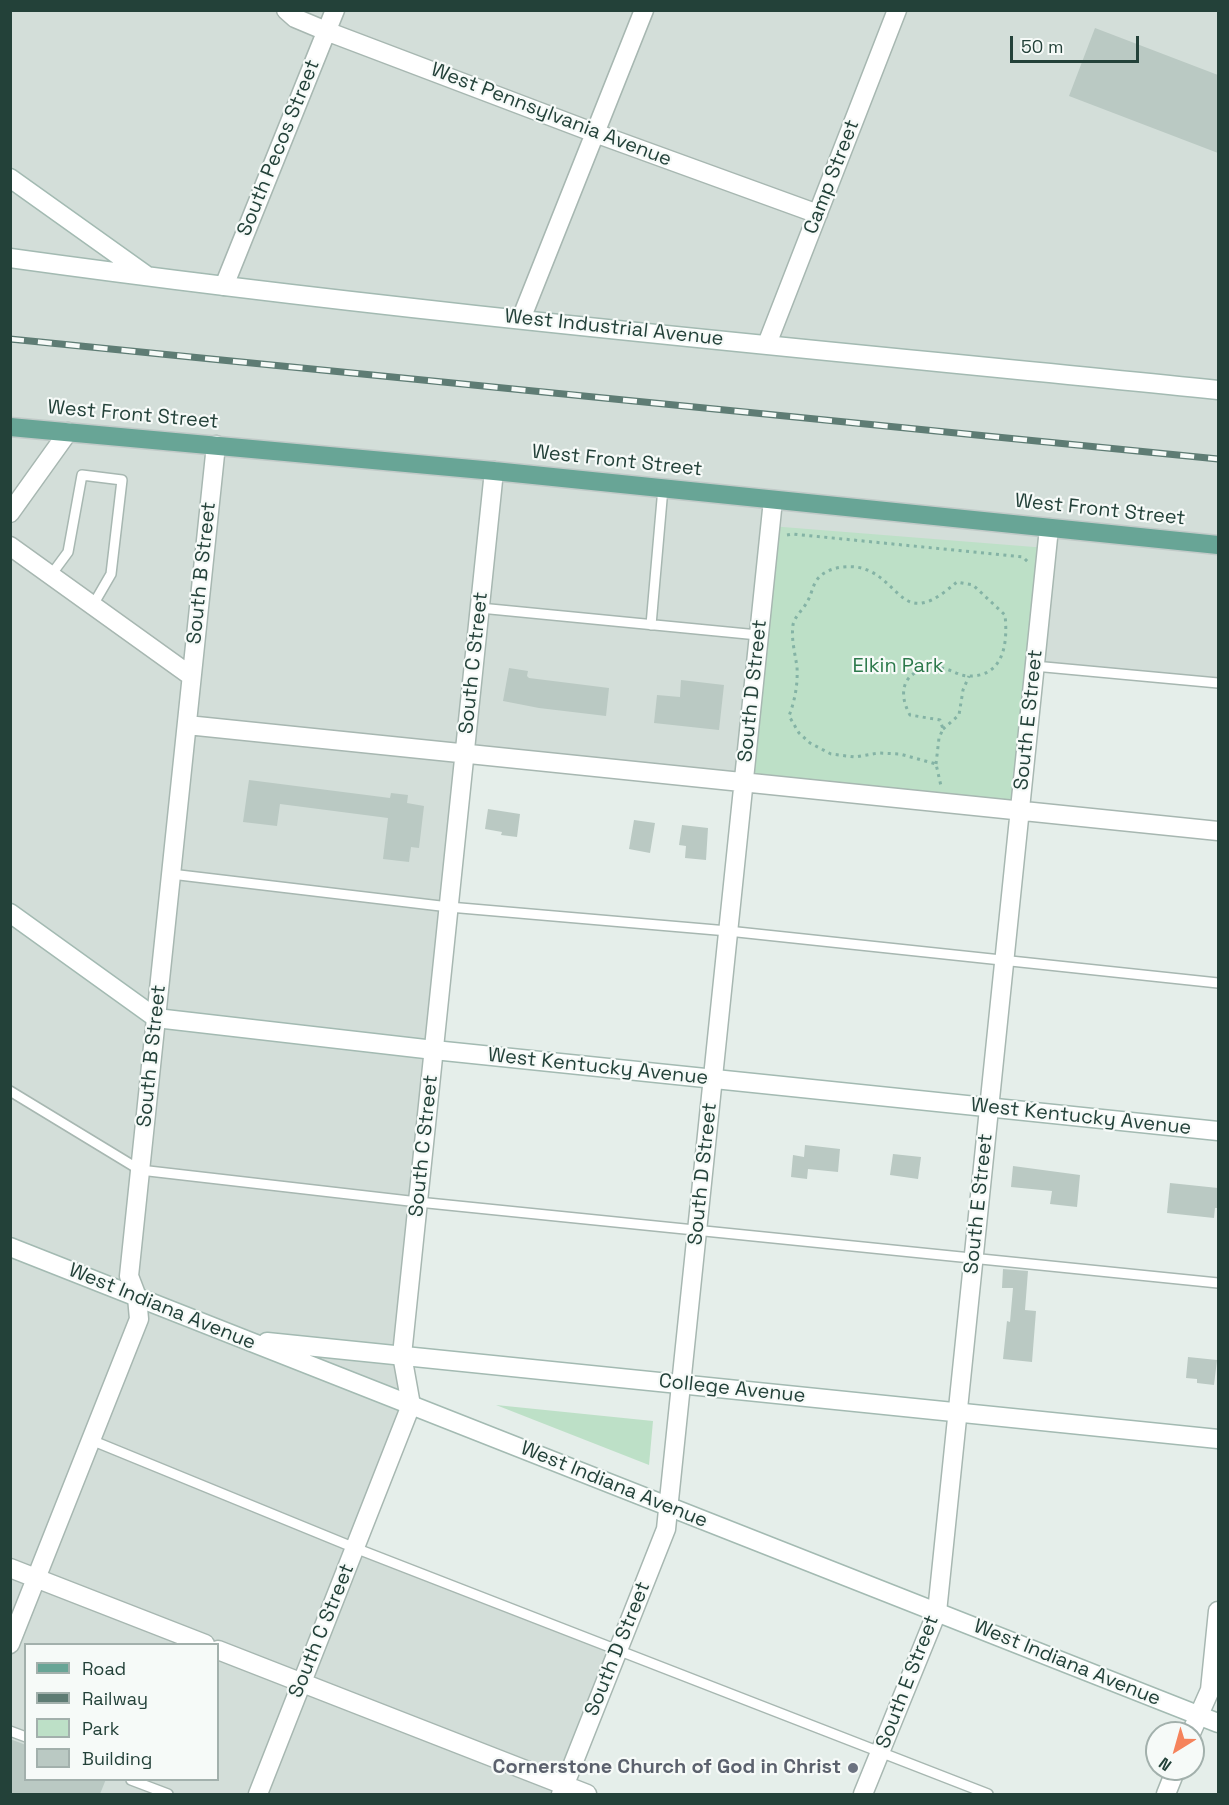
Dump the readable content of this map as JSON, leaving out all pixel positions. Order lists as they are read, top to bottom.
{
  "streets": {
    "main road": ["West Front Street"],
    "street": [
      "West Pennsylvania Avenue",
      "South Pecos Street",
      "Camp Street",
      "West Industrial Avenue",
      "South B Street",
      "South C Street",
      "South D Street",
      "South E Street",
      "West Kentucky Avenue",
      "West Indiana Avenue",
      "College Avenue"
    ]
  },
  "crossings": [
    ["West Pennsylvania Avenue", "South Pecos Street"],
    ["West Pennsylvania Avenue", "Camp Street"],
    ["South Pecos Street", "West Industrial Avenue"],
    ["Camp Street", "West Industrial Avenue"],
    ["West Front Street", "South B Street"],
    ["West Front Street", "South C Street"],
    ["West Front Street", "South D Street"],
    ["West Front Street", "South E Street"],
    ["South B Street", "West Kentucky Avenue"],
    ["South B Street", "West Indiana Avenue"],
    ["South C Street", "West Kentucky Avenue"],
    ["South C Street", "West Indiana Avenue"],
    ["South C Street", "College Avenue"],
    ["South D Street", "West Kentucky Avenue"],
    ["South D Street", "West Indiana Avenue"],
    ["South D Street", "College Avenue"],
    ["South E Street", "West Kentucky Avenue"],
    ["South E Street", "West Indiana Avenue"],
    ["South E Street", "College Avenue"],
    ["West Indiana Avenue", "College Avenue"]
  ],
  "parks": ["Elkin Park"],
  "places": ["Cornerstone Church of God in Christ"],
  "legend": [
    "Road",
    "Railway",
    "Park",
    "Building"
  ],
  "scale_bar": "50 m",
  "north": "bottom left"
}
